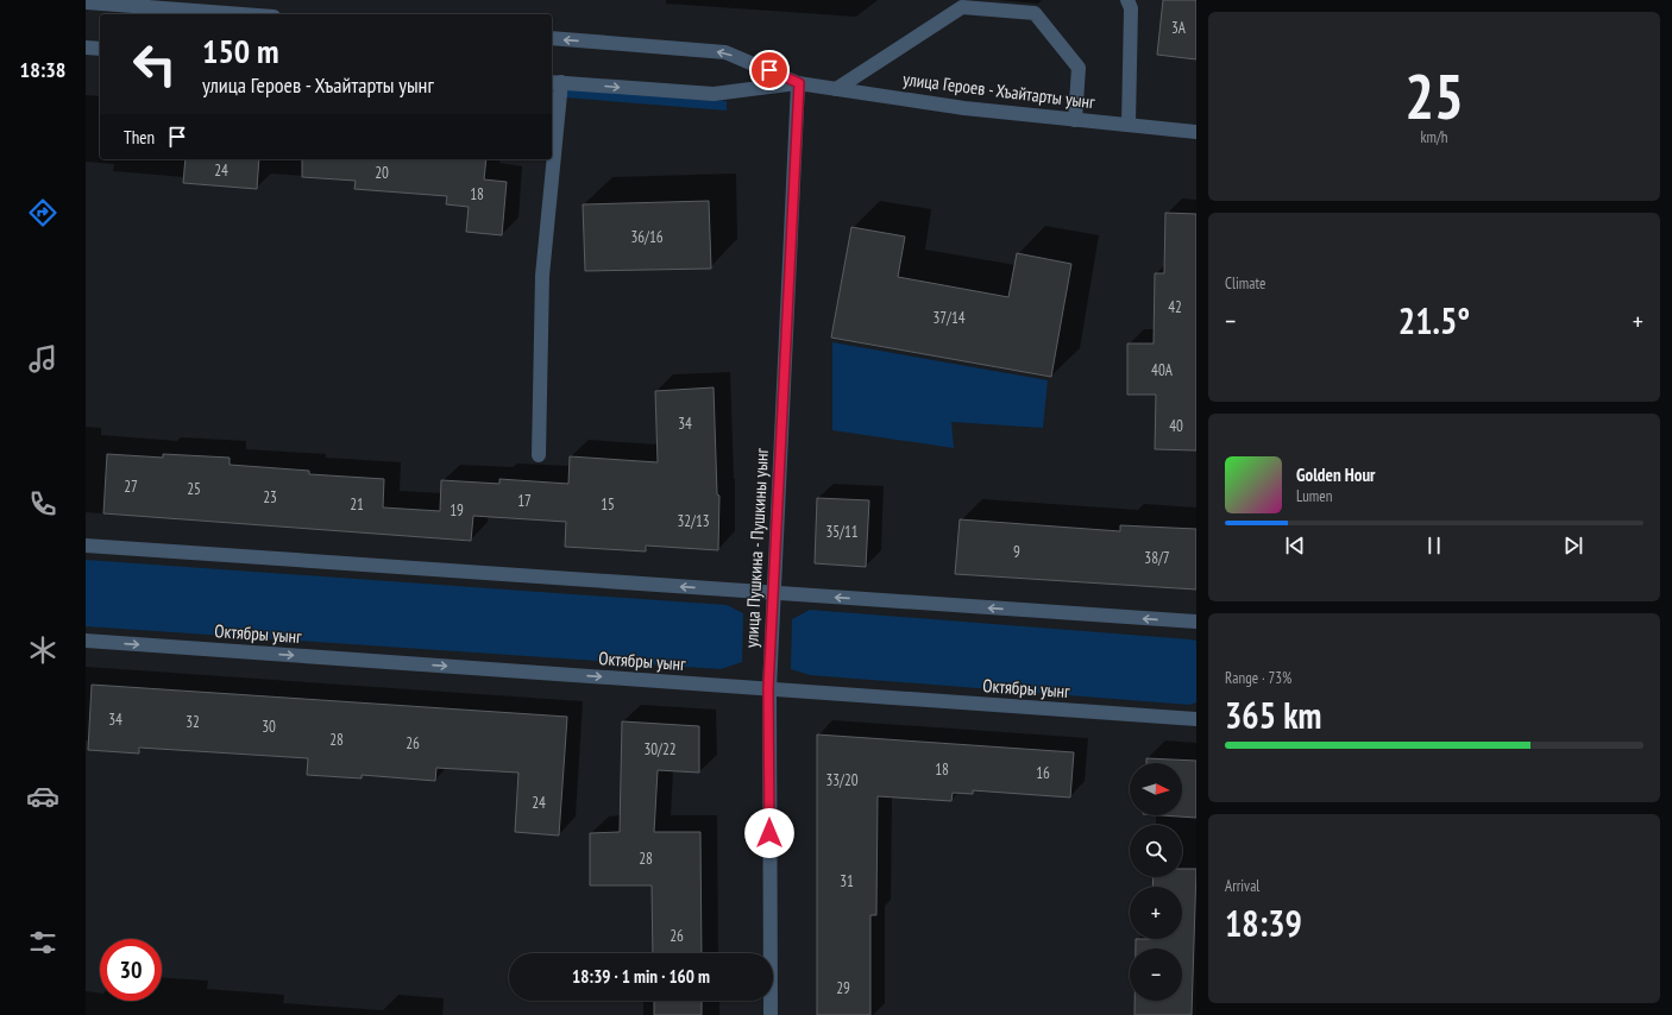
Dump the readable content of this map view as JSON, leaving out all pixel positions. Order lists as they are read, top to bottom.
{
  "streets": {
    "street": ["улица Героев - Хъайтарты уынг", "улица Пушкина - Пушкины уынг", "Октябры уынг"]
  },
  "crossings": [
    ["улица Героев - Хъайтарты уынг", "улица Пушкина - Пушкины уынг"],
    ["улица Пушкина - Пушкины уынг", "Октябры уынг"]
  ],
  "house_numbers": [
    "3А",
    "24",
    "20",
    "18",
    "36/16",
    "42",
    "37/14",
    "40А",
    "34",
    "40",
    "27",
    "25",
    "23",
    "17",
    "21",
    "15",
    "19",
    "32/13",
    "35/11",
    "9",
    "38/7",
    "34",
    "32",
    "30",
    "28",
    "26",
    "30/22",
    "18",
    "16",
    "33/20",
    "24",
    "28",
    "31",
    "26",
    "29"
  ],
  "north": "right",
  "page": {
    "tabs": "18:38",
    "tile": [
      ["25", "km/h"],
      "Climate",
      ["Range · 73%", "365 km"],
      ["Arrival", "18:39"]
    ],
    "turn": ["150 m", "улица Героев - Хъайтарты уынг"],
    "then": "Then",
    "heat": ["−", "21.5°", "+"],
    "song": ["Golden Hour", "Lumen"],
    "map_buttons": ["+", "−"],
    "limit": "30",
    "trip": "18:39 · 1 min · 160 m"
  }
}
